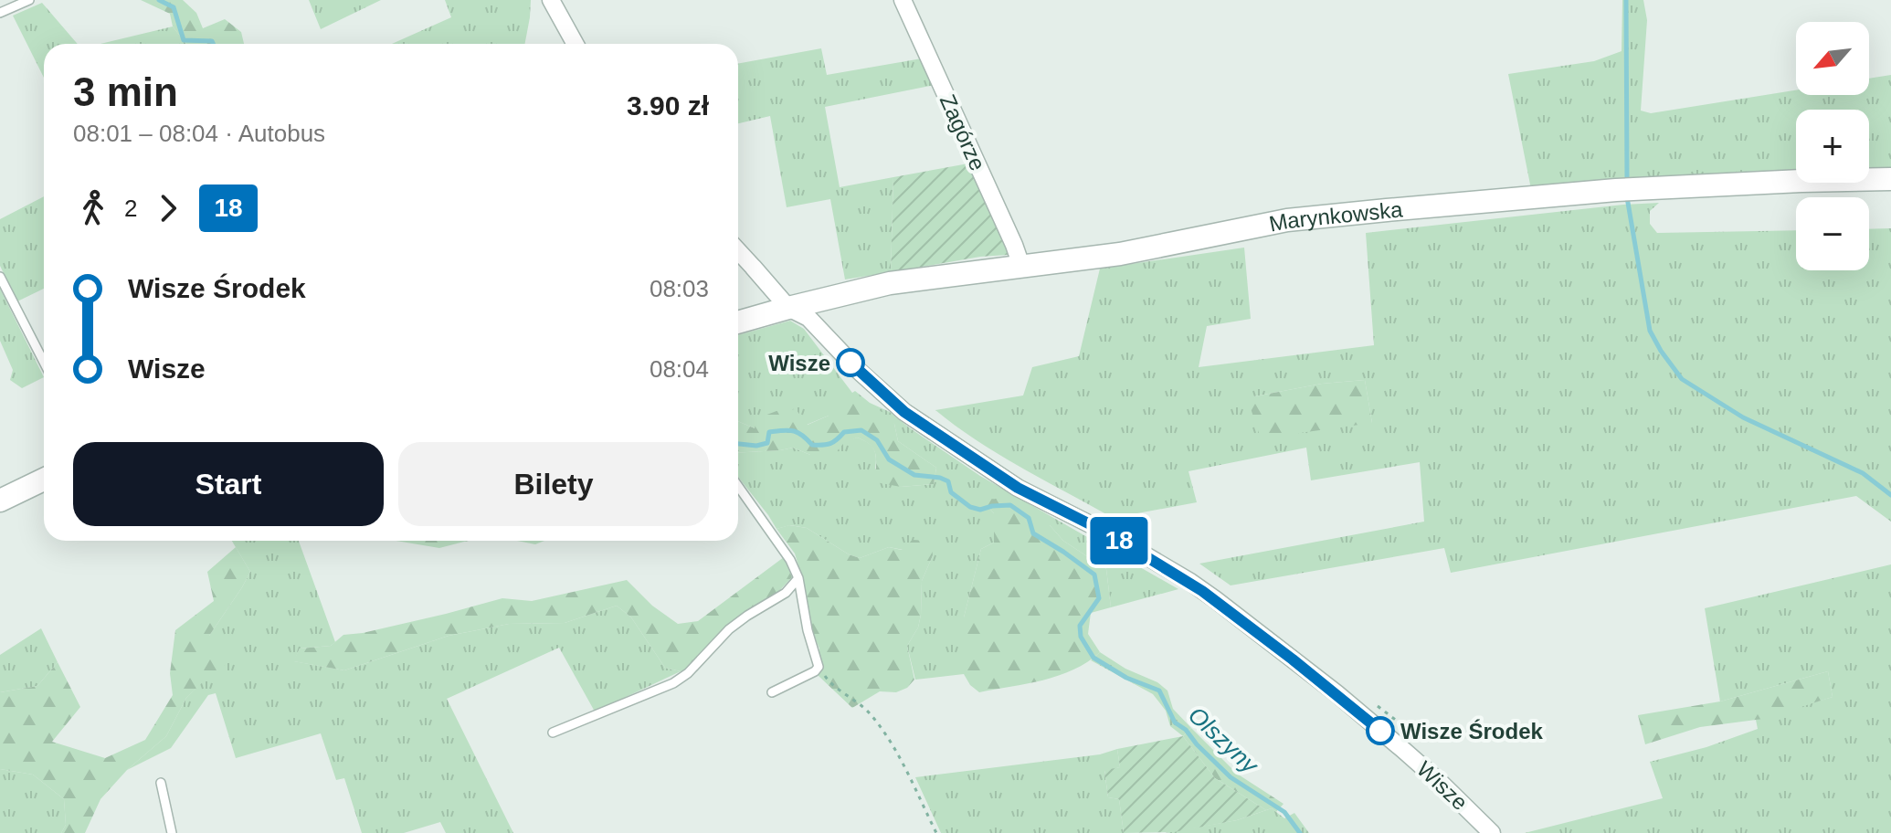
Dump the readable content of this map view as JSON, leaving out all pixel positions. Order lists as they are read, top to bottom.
{
  "streets": {
    "street": ["Zagórze", "Marynkowska", "Wisze"]
  },
  "crossings": [
    ["Zagórze", "Marynkowska"],
    ["Marynkowska", "Wisze"]
  ],
  "water": ["Olszyny"],
  "places": ["Wisze", "Wisze Środek"],
  "lines": ["bus line 18"],
  "north": "bottom left",
  "page": {
    "on_map": "18",
    "map_buttons": ["+", "−"],
    "heading": ["3 min", "08:01 – 08:04 · Autobus", "3.90 zł"],
    "legs": ["2", "18"],
    "list": [
      {
        "name": "Wisze Środek",
        "value": "08:03"
      },
      {
        "name": "Wisze",
        "value": "08:04"
      }
    ],
    "buttons": ["Start", "Bilety"]
  }
}
